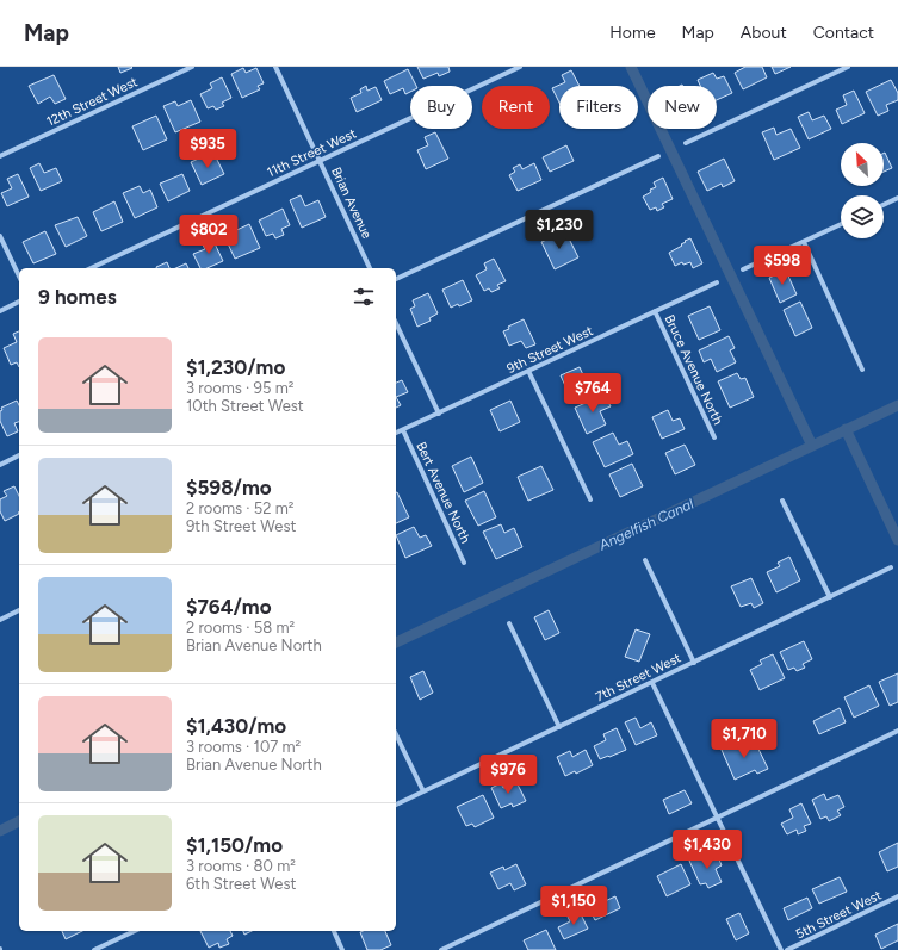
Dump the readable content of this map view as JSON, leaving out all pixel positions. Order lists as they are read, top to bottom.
{
  "streets": {
    "street": [
      "12th Street West",
      "11th Street West",
      "Brian Avenue",
      "9th Street West",
      "Bruce Avenue North",
      "Bert Avenue North",
      "7th Street West",
      "5th Street West"
    ]
  },
  "crossings": [
    ["11th Street West", "Brian Avenue"],
    ["9th Street West", "Bruce Avenue North"],
    ["9th Street West", "Bert Avenue North"]
  ],
  "water": ["Angelfish Canal"],
  "north": "top left",
  "page": {
    "header": "Map",
    "nav": [
      "Home",
      "Map",
      "About",
      "Contact"
    ],
    "chip": [
      "Buy",
      "Rent",
      "Filters",
      "New"
    ],
    "price": [
      "$935",
      "$1,230",
      "$802",
      "$598",
      "$764",
      "$1,710",
      "$976",
      "$1,430",
      "$1,150"
    ],
    "heading": "9 homes",
    "list": [
      {
        "name": "$1,230/mo",
        "note": "3 rooms · 95 m² · 10th Street West"
      },
      {
        "name": "$598/mo",
        "note": "2 rooms · 52 m² · 9th Street West"
      },
      {
        "name": "$764/mo",
        "note": "2 rooms · 58 m² · Brian Avenue North"
      },
      {
        "name": "$1,430/mo",
        "note": "3 rooms · 107 m² · Brian Avenue North"
      },
      {
        "name": "$1,150/mo",
        "note": "3 rooms · 80 m² · 6th Street West"
      }
    ]
  }
}
